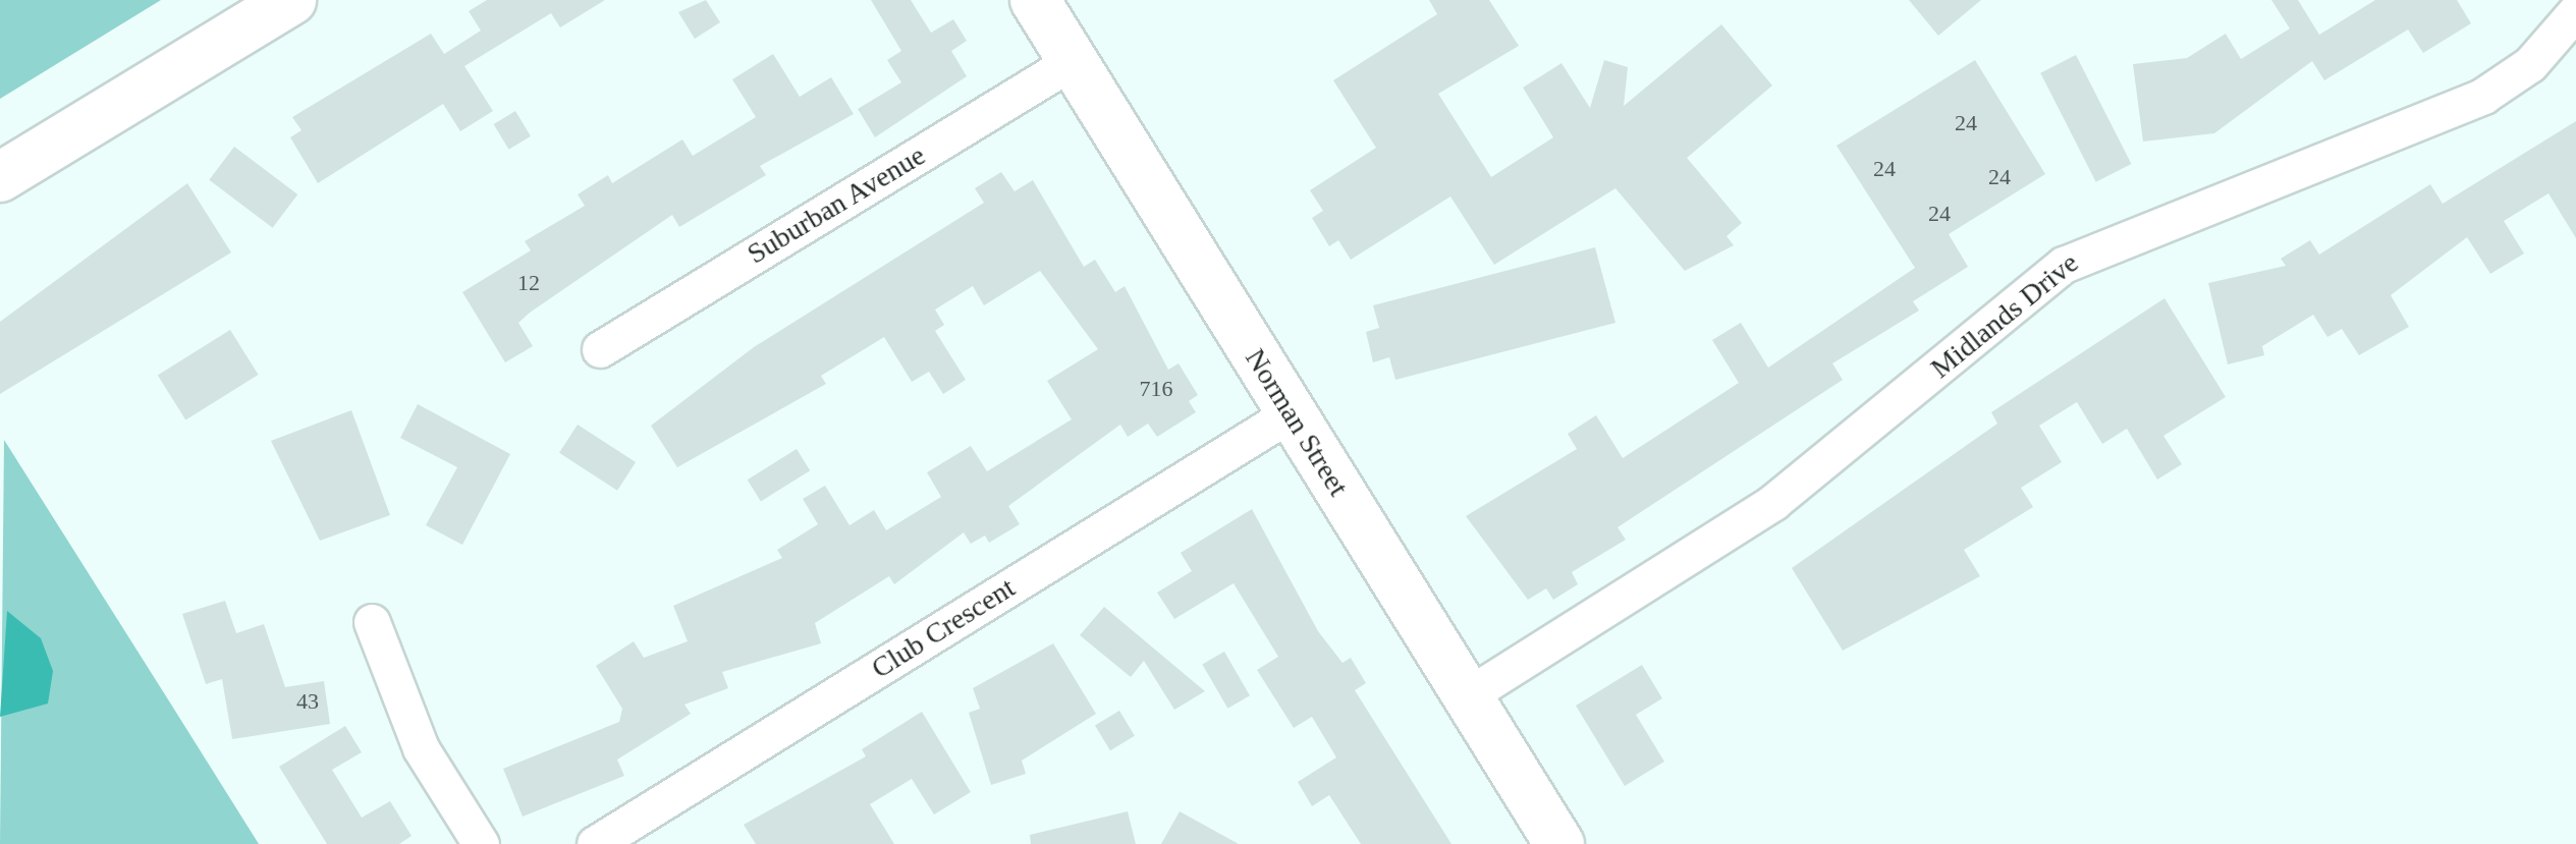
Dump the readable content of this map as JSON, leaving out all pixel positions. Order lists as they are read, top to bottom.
{
  "streets": {
    "main road": ["Norman Street"],
    "street": ["Suburban Avenue", "Midlands Drive", "Club Crescent"]
  },
  "crossings": [
    ["Suburban Avenue", "Norman Street"],
    ["Midlands Drive", "Norman Street"],
    ["Norman Street", "Club Crescent"]
  ],
  "house_numbers": [
    "24",
    "24",
    "24",
    "24",
    "12",
    "716",
    "43"
  ]
}
